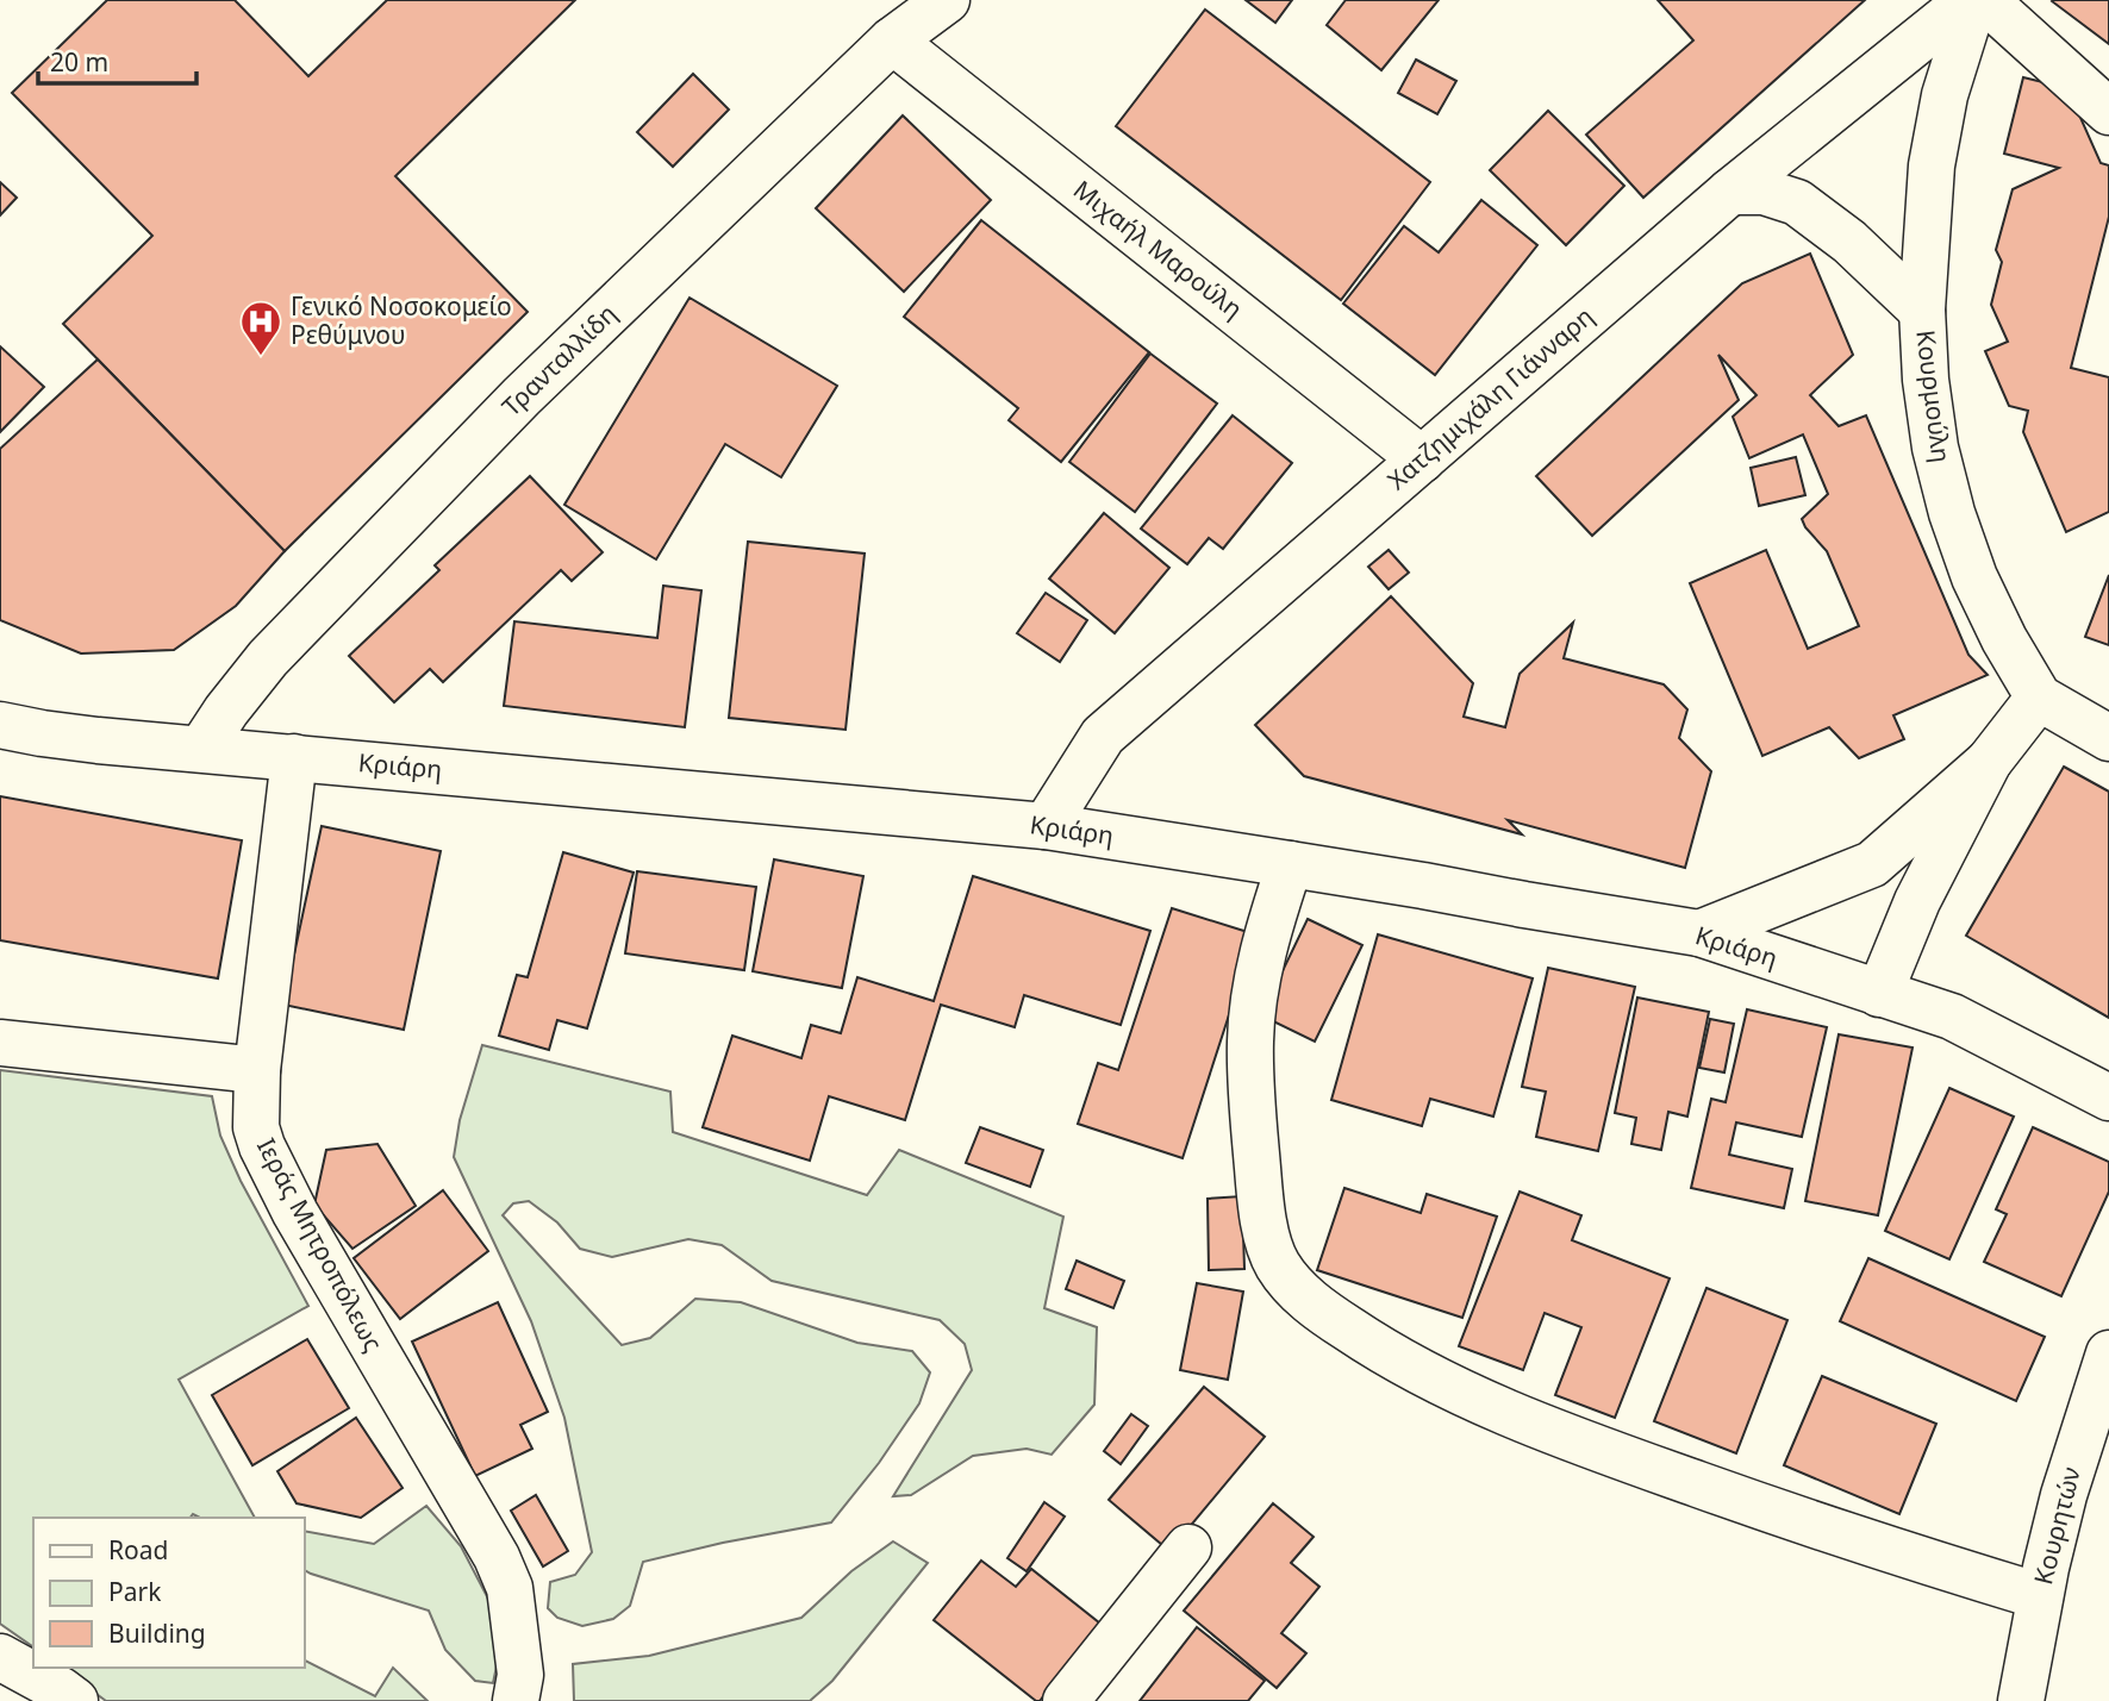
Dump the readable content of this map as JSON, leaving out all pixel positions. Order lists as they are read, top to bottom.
{
  "streets": {
    "street": [
      "Μιχαήλ Μαρούλη",
      "Τρανταλλίδη",
      "Κουρμούλη",
      "Χατζημιχάλη Γιάνναρη",
      "Κριάρη",
      "Ιεράς Μητροπόλεως",
      "Κουρητών"
    ]
  },
  "crossings": [
    ["Μιχαήλ Μαρούλη", "Τρανταλλίδη"],
    ["Μιχαήλ Μαρούλη", "Χατζημιχάλη Γιάνναρη"],
    ["Τρανταλλίδη", "Κριάρη"],
    ["Χατζημιχάλη Γιάνναρη", "Κριάρη"],
    ["Κριάρη", "Ιεράς Μητροπόλεως"]
  ],
  "places": {
    "hospital": ["Γενικό Νοσοκομείο Ρεθύμνου"]
  },
  "legend": ["Road", "Park", "Building"],
  "scale_bar": "20 m"
}
